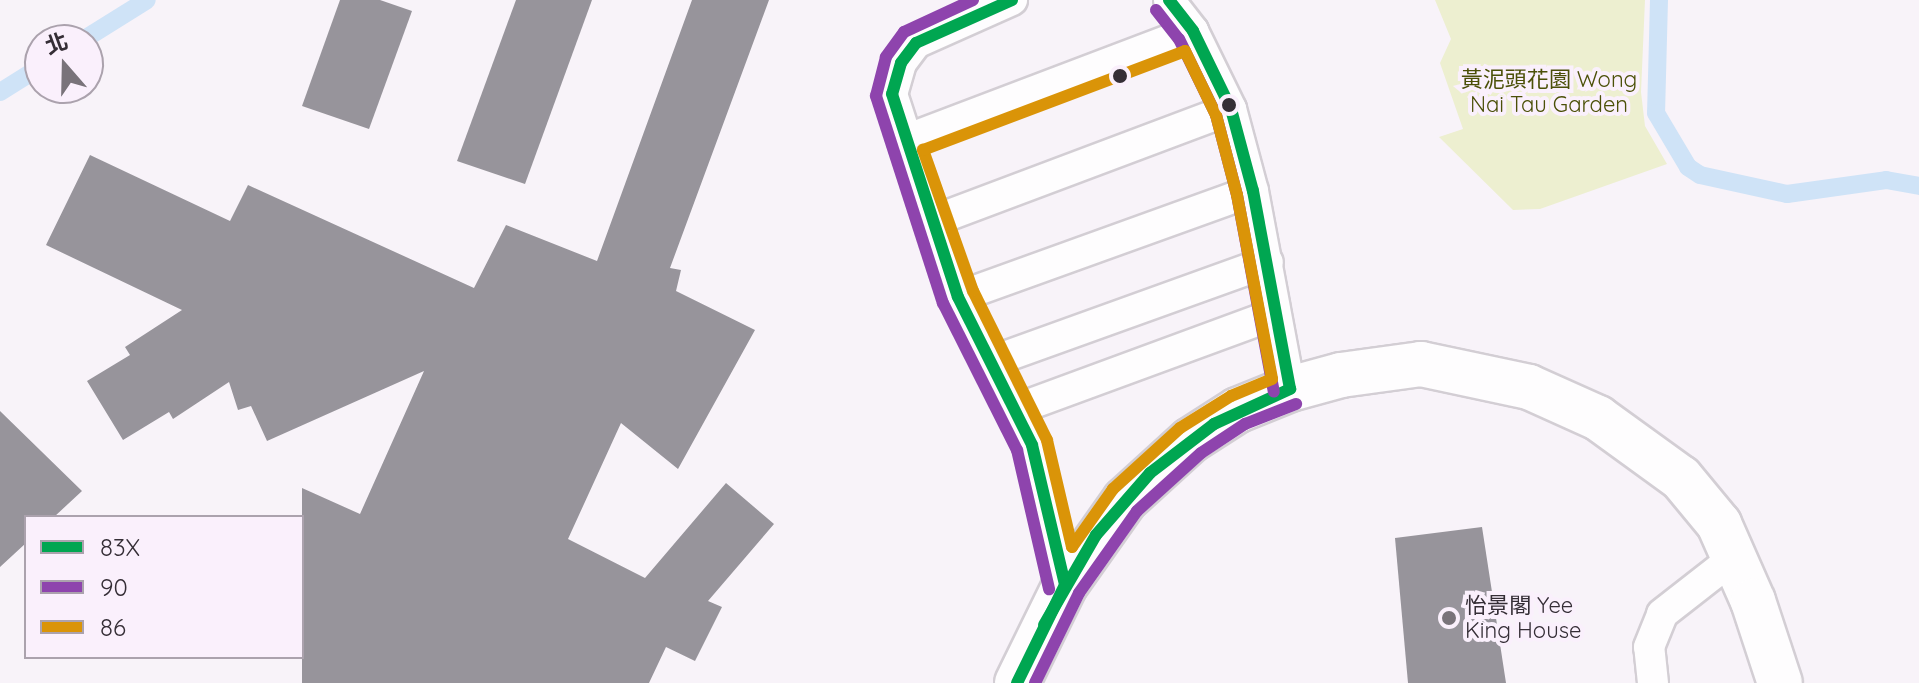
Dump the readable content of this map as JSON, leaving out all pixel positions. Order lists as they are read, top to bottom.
{
  "parks": ["黃泥頭花園 Wong Nai Tau Garden"],
  "places": ["怡景閣 Yee King House"],
  "lines": ["transit line 83X", "transit line 90", "transit line 86"],
  "legend": ["83X", "90", "86"],
  "north": "top"
}
